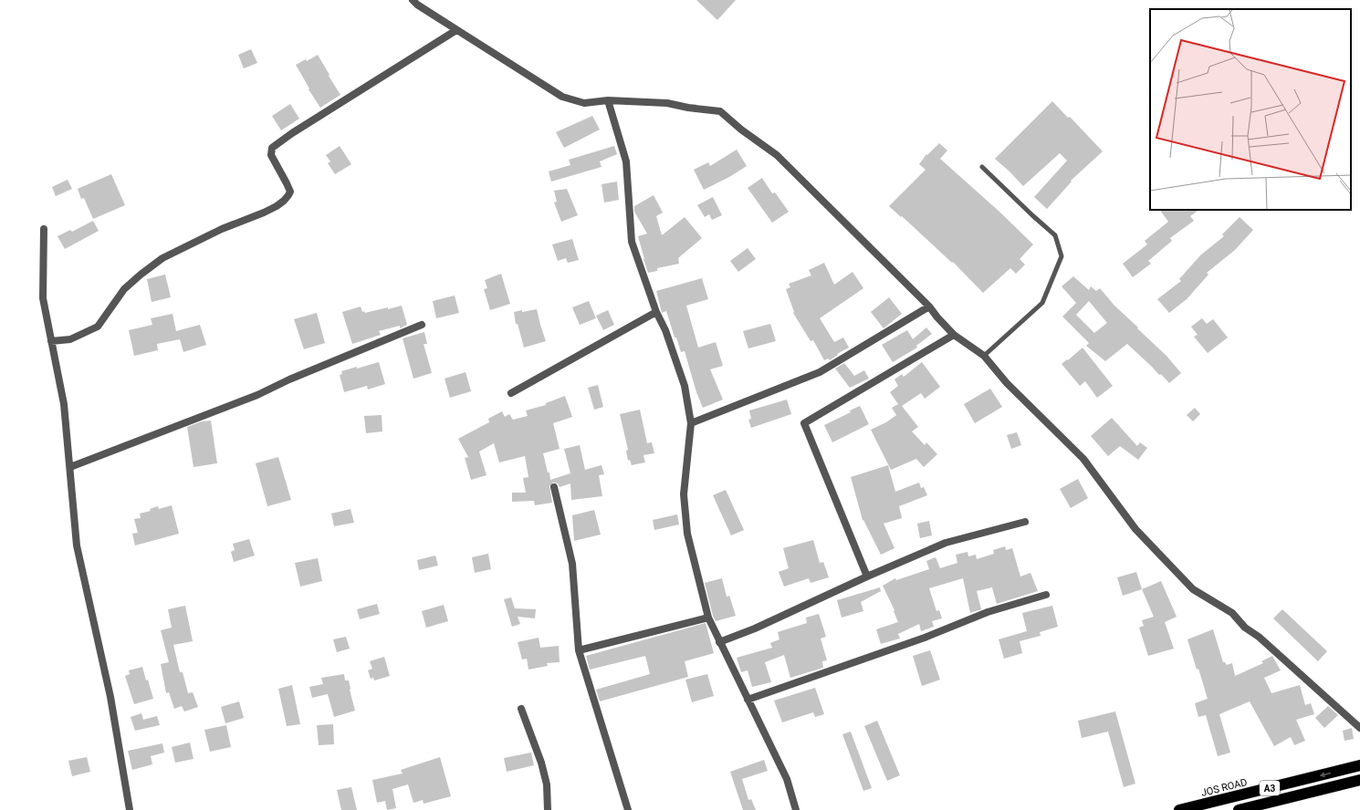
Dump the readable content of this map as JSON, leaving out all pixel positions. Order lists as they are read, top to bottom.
{
  "streets": {
    "highway": ["JOS ROAD", "A3"]
  }
}
